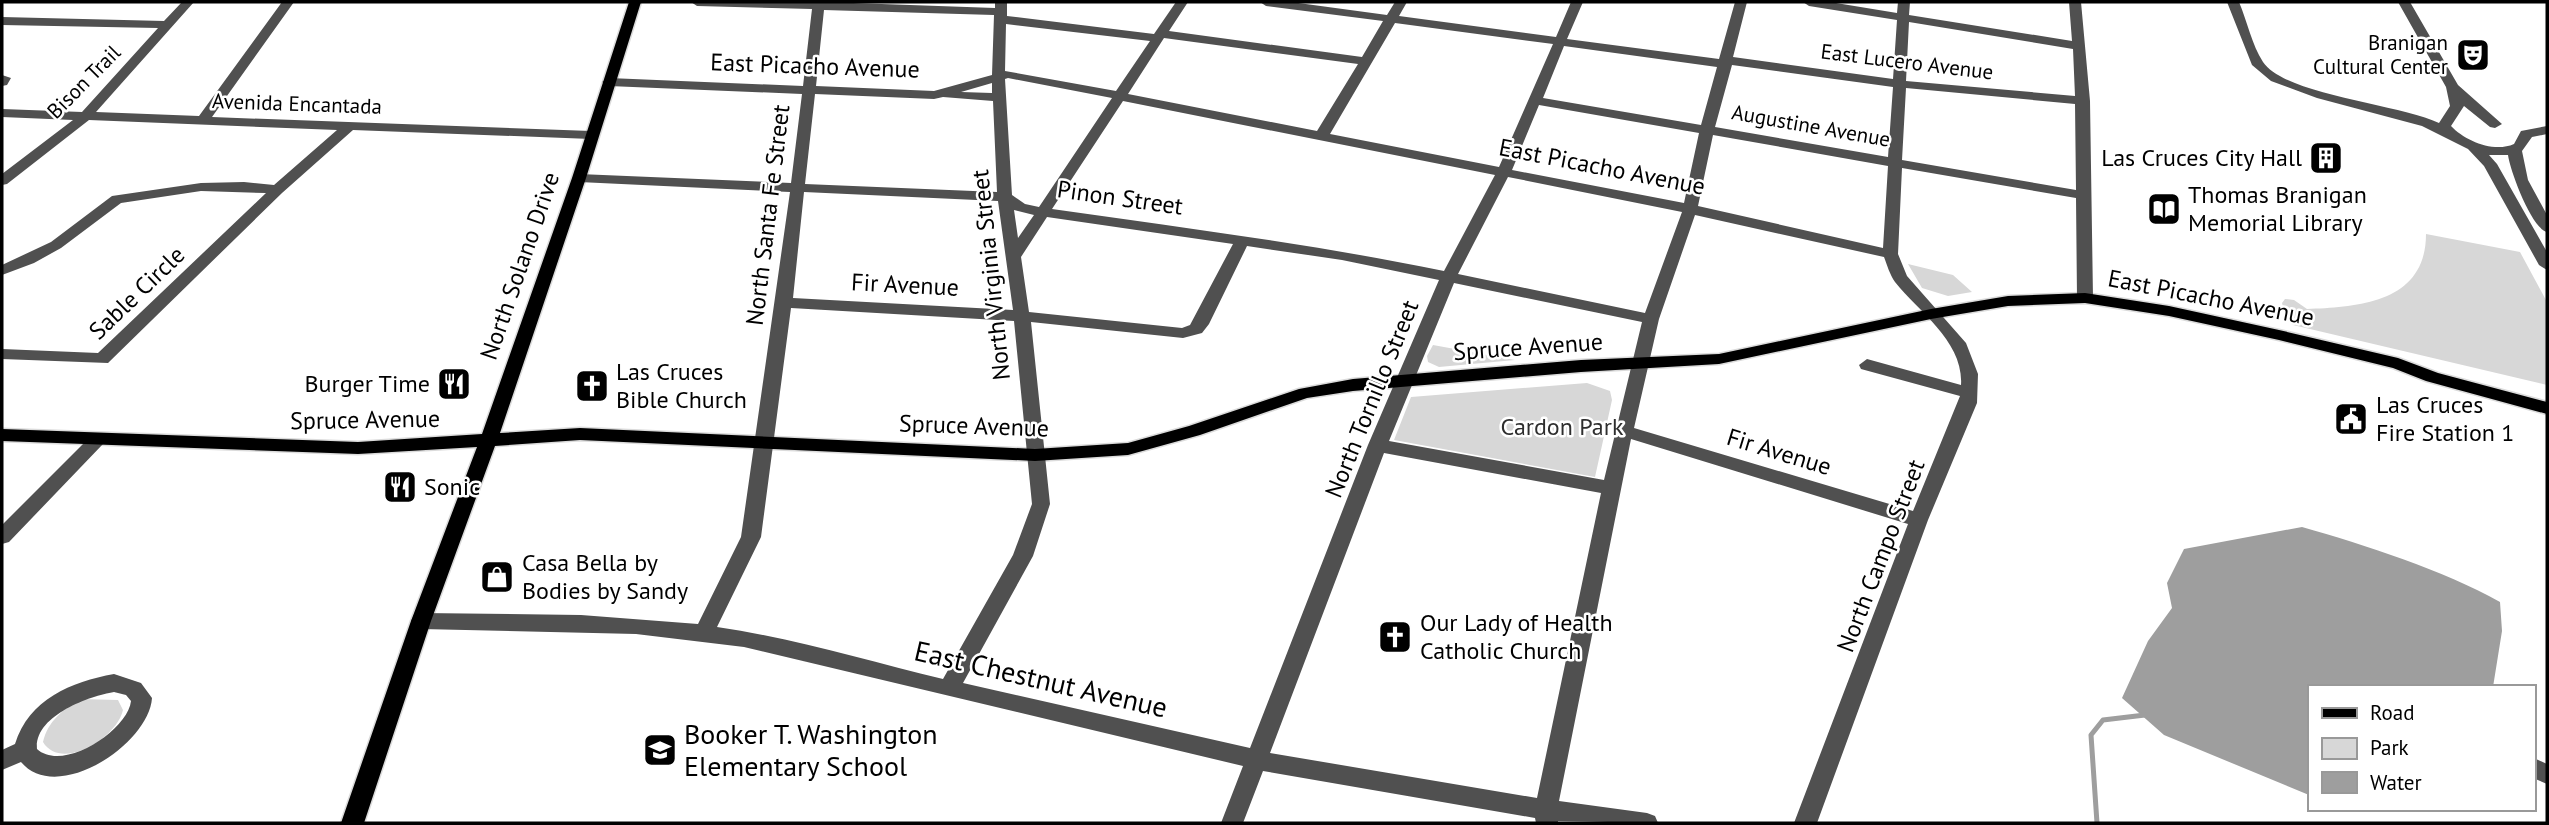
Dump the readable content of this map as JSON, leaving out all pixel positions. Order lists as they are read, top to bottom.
{
  "streets": {
    "main road": ["East Picacho Avenue", "North Solano Drive", "Spruce Avenue"],
    "street": [
      "East Lucero Avenue",
      "Bison Trail",
      "Avenida Encantada",
      "Augustine Avenue",
      "Pinon Street",
      "North Santa Fe Street",
      "North Virginia Street",
      "Fir Avenue",
      "Sable Circle",
      "North Tornillo Street",
      "North Campo Street",
      "East Chestnut Avenue"
    ]
  },
  "crossings": [
    ["East Lucero Avenue", "North Tornillo Street"],
    ["East Picacho Avenue", "North Santa Fe Street"],
    ["East Picacho Avenue", "North Solano Drive"],
    ["East Picacho Avenue", "North Virginia Street"],
    ["East Picacho Avenue", "Spruce Avenue"],
    ["East Picacho Avenue", "North Tornillo Street"],
    ["East Picacho Avenue", "North Campo Street"],
    ["Bison Trail", "Avenida Encantada"],
    ["Avenida Encantada", "North Solano Drive"],
    ["Avenida Encantada", "Sable Circle"],
    ["Augustine Avenue", "North Tornillo Street"],
    ["Pinon Street", "North Santa Fe Street"],
    ["Pinon Street", "North Solano Drive"],
    ["Pinon Street", "North Virginia Street"],
    ["Pinon Street", "Fir Avenue"],
    ["Pinon Street", "North Tornillo Street"],
    ["North Santa Fe Street", "Fir Avenue"],
    ["North Santa Fe Street", "Spruce Avenue"],
    ["North Santa Fe Street", "East Chestnut Avenue"],
    ["North Solano Drive", "Spruce Avenue"],
    ["North Solano Drive", "East Chestnut Avenue"],
    ["North Virginia Street", "Fir Avenue"],
    ["North Virginia Street", "Spruce Avenue"],
    ["North Virginia Street", "East Chestnut Avenue"],
    ["Fir Avenue", "North Campo Street"],
    ["Spruce Avenue", "North Tornillo Street"],
    ["Spruce Avenue", "North Campo Street"],
    ["North Tornillo Street", "East Chestnut Avenue"]
  ],
  "parks": ["Cardon Park"],
  "places": {
    "theatre": ["Branigan Cultural Center"],
    "building": ["Las Cruces City Hall"],
    "library": ["Thomas Branigan Memorial Library"],
    "restaurant": ["Burger Time", "Sonic"],
    "church": ["Las Cruces Bible Church", "Our Lady of Health Catholic Church"],
    "public building": ["Las Cruces Fire Station 1"],
    "shop": ["Casa Bella by Bodies by Sandy"],
    "school or university": ["Booker T. Washington Elementary School"]
  },
  "legend": ["Road", "Park", "Water"]
}
